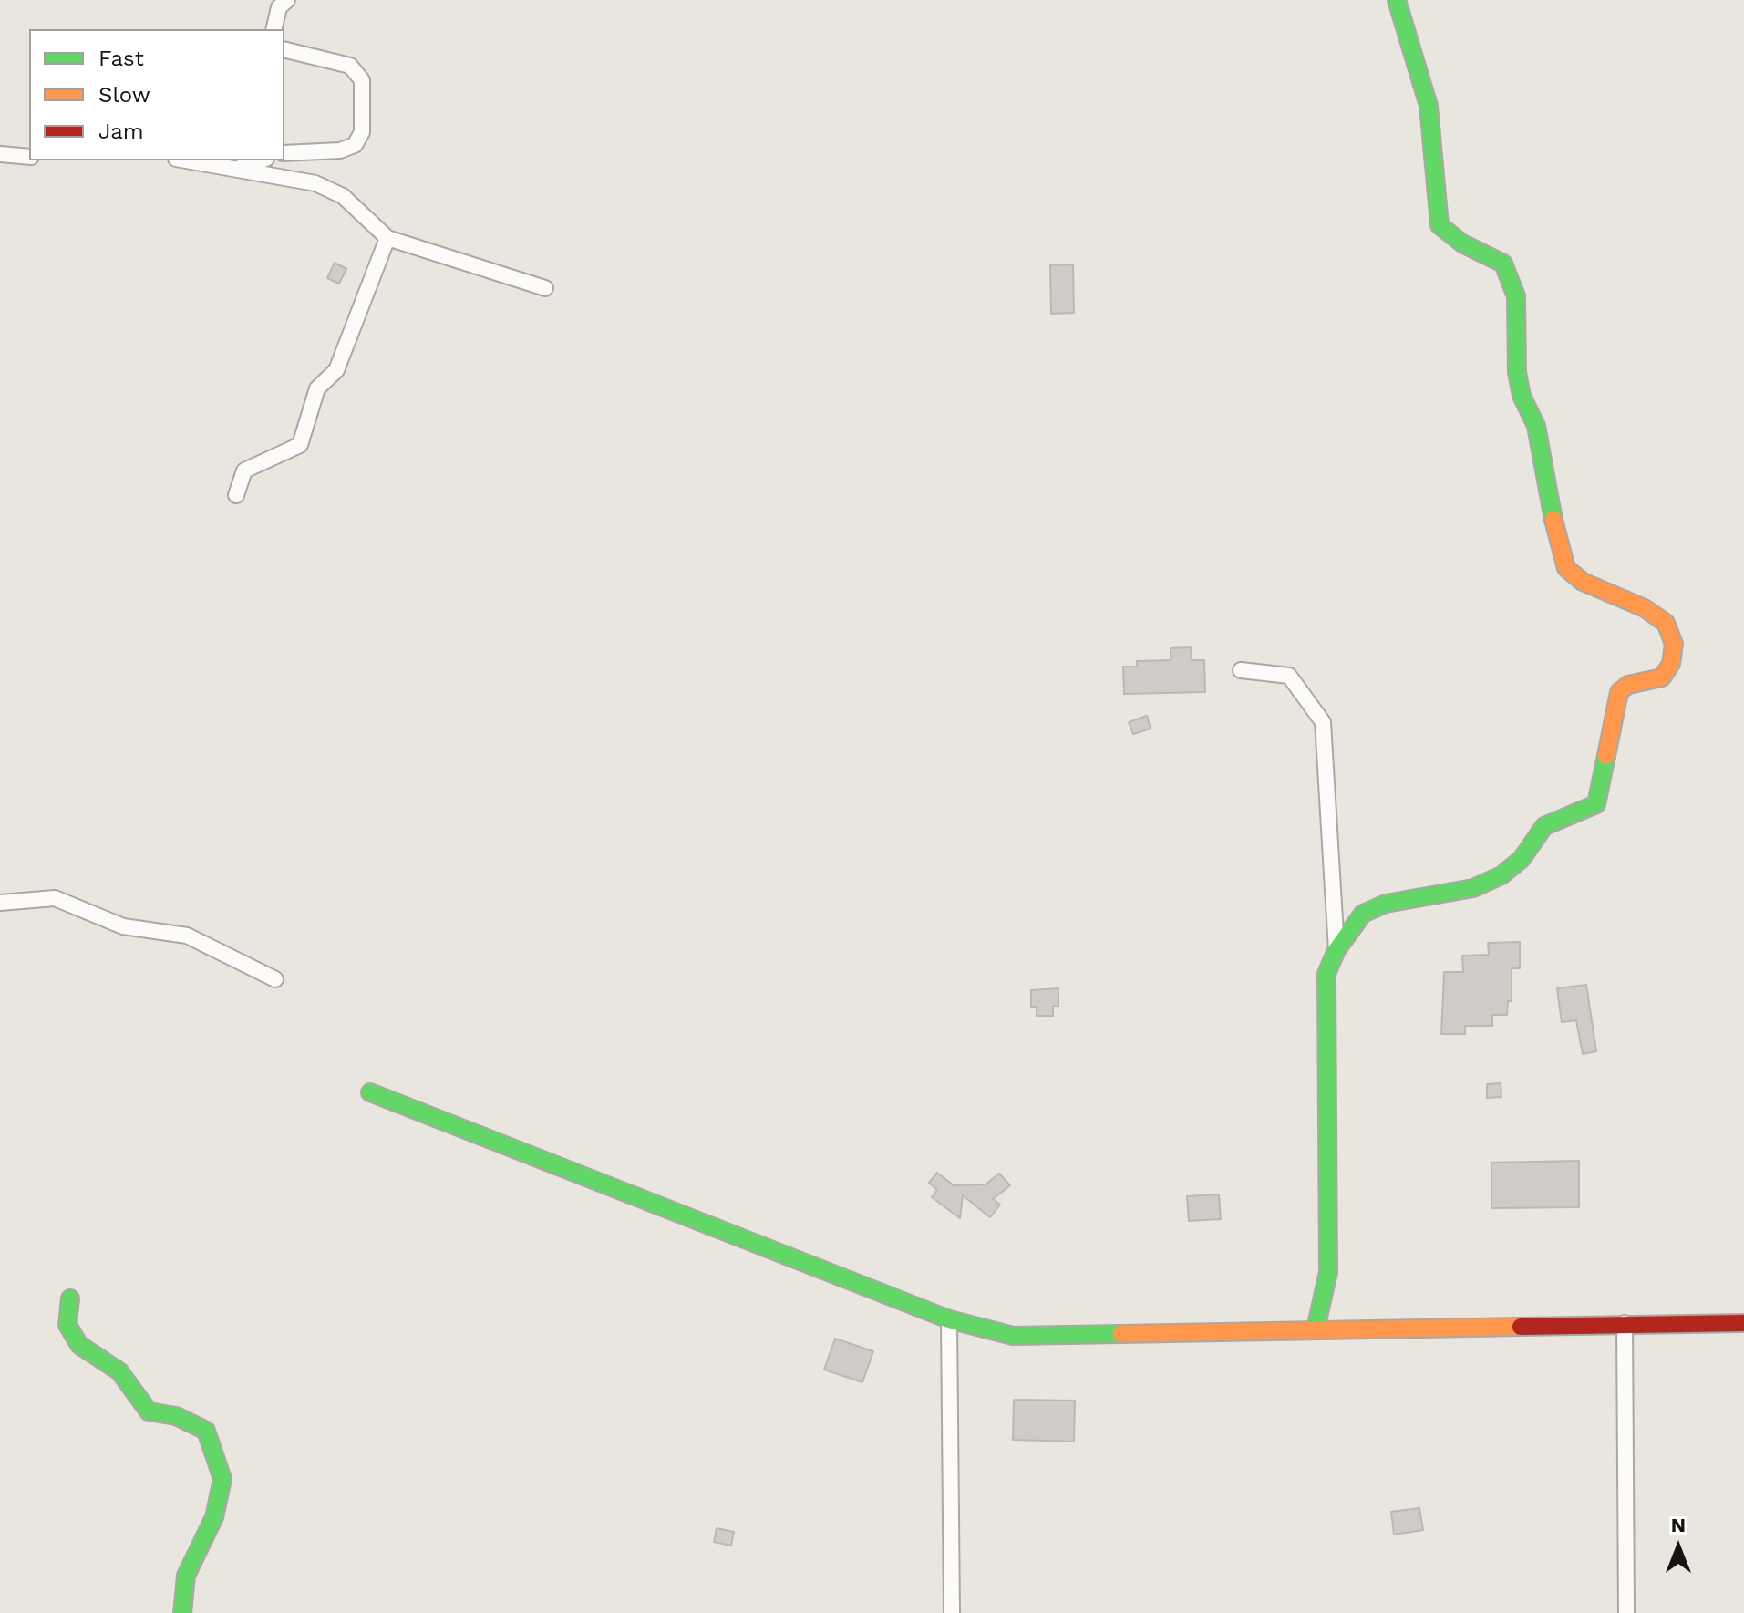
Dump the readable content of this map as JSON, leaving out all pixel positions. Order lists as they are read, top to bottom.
{
  "legend": ["Fast", "Slow", "Jam"],
  "north": "top"
}
